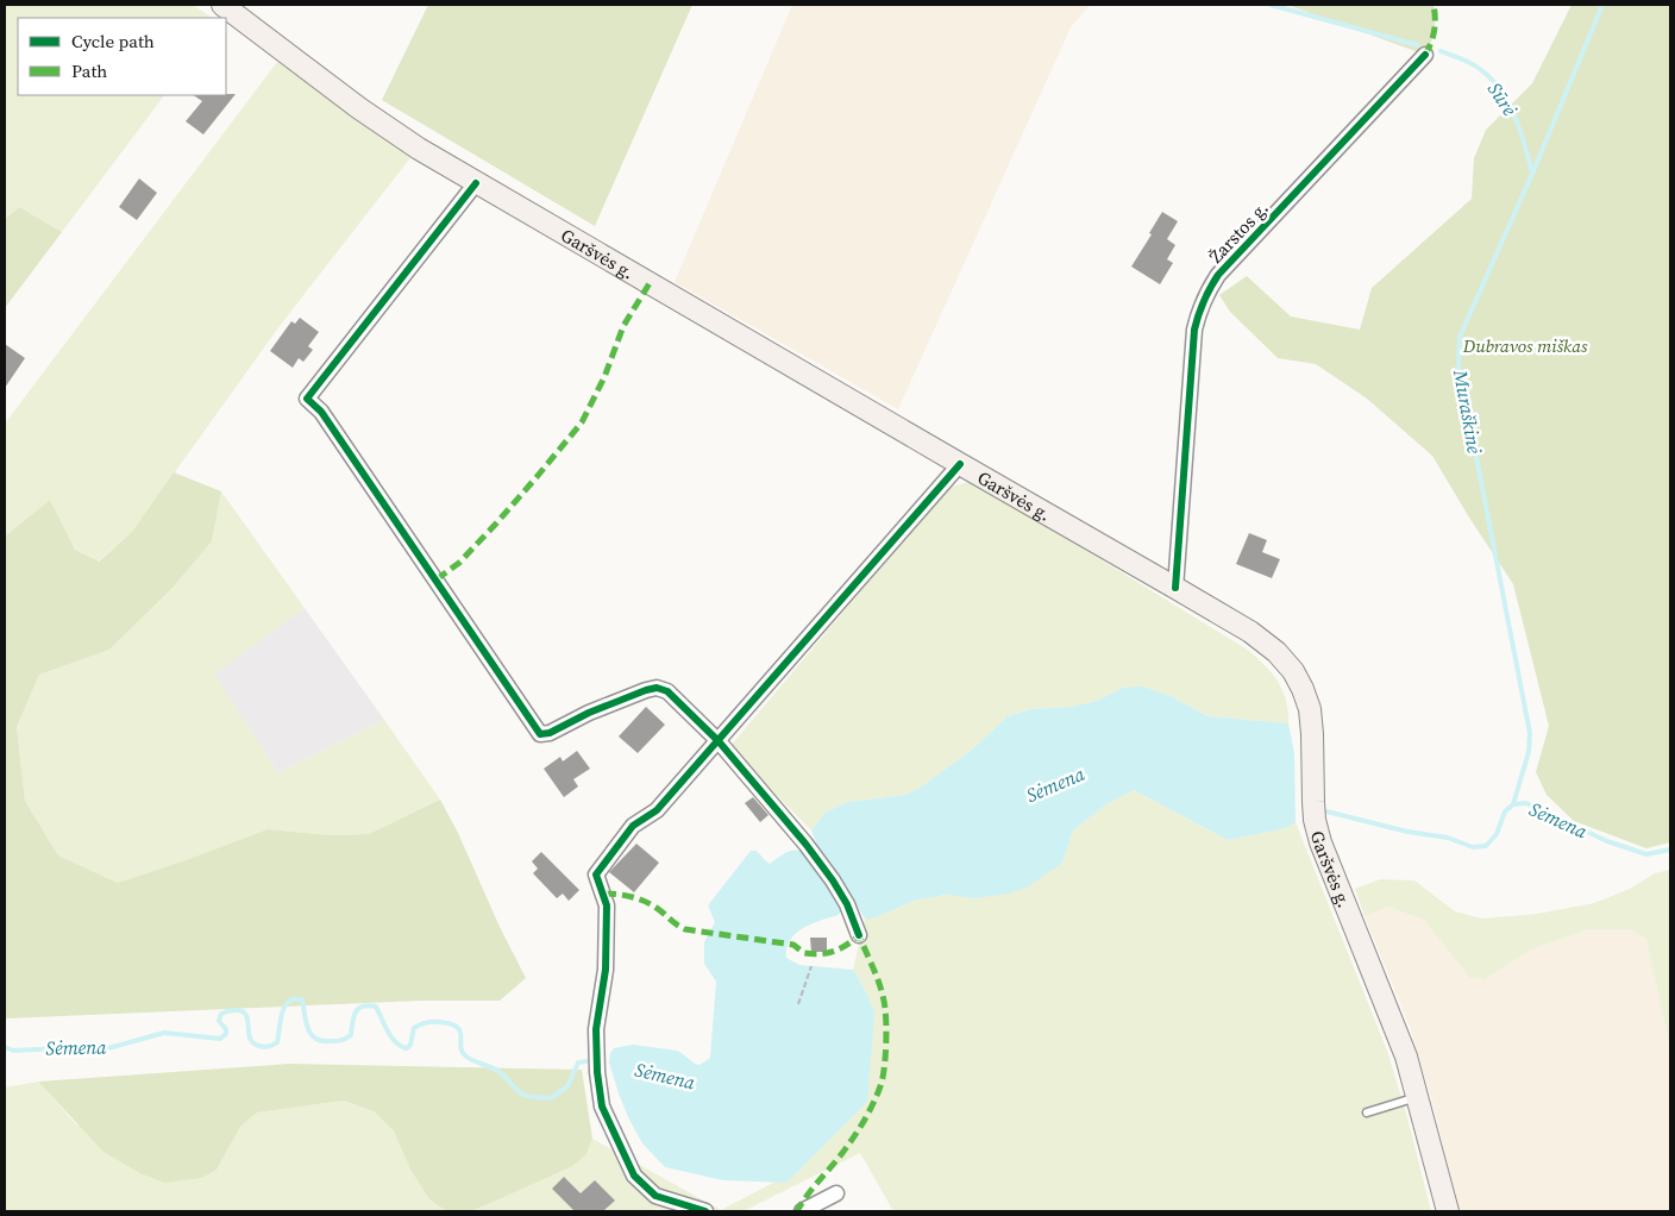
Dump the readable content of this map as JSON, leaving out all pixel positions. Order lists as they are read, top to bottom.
{
  "streets": {
    "main road": ["Garšvės g."],
    "street": ["Žarstos g."]
  },
  "crossings": [
    ["Žarstos g.", "Garšvės g."]
  ],
  "water": ["Sūrė", "Muraškinė", "Sėmena"],
  "parks": ["Dubravos miškas"],
  "legend": ["Cycle path", "Path"]
}
